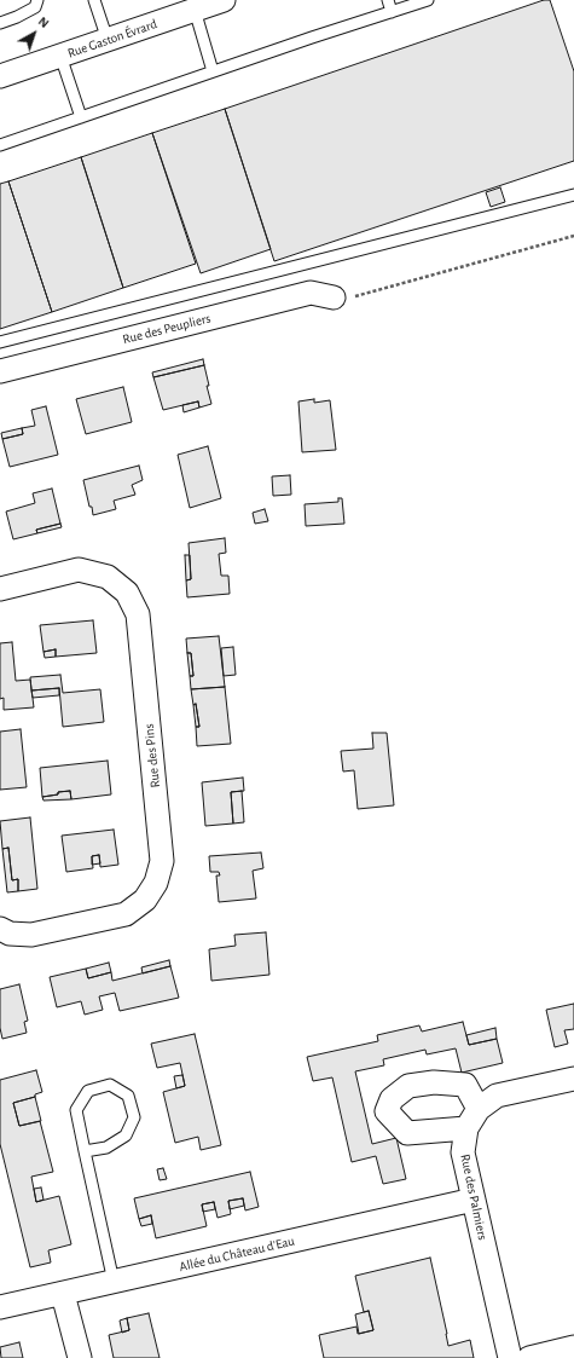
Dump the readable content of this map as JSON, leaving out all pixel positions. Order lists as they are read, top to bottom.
{
  "streets": {
    "street": [
      "Rue Gaston Évrard",
      "Rue des Peupliers",
      "Rue des Pins",
      "Rue des Palmiers",
      "Allée du Château d'Eau"
    ]
  },
  "crossings": [
    ["Rue des Palmiers", "Allée du Château d'Eau"]
  ],
  "north": "top right"
}
